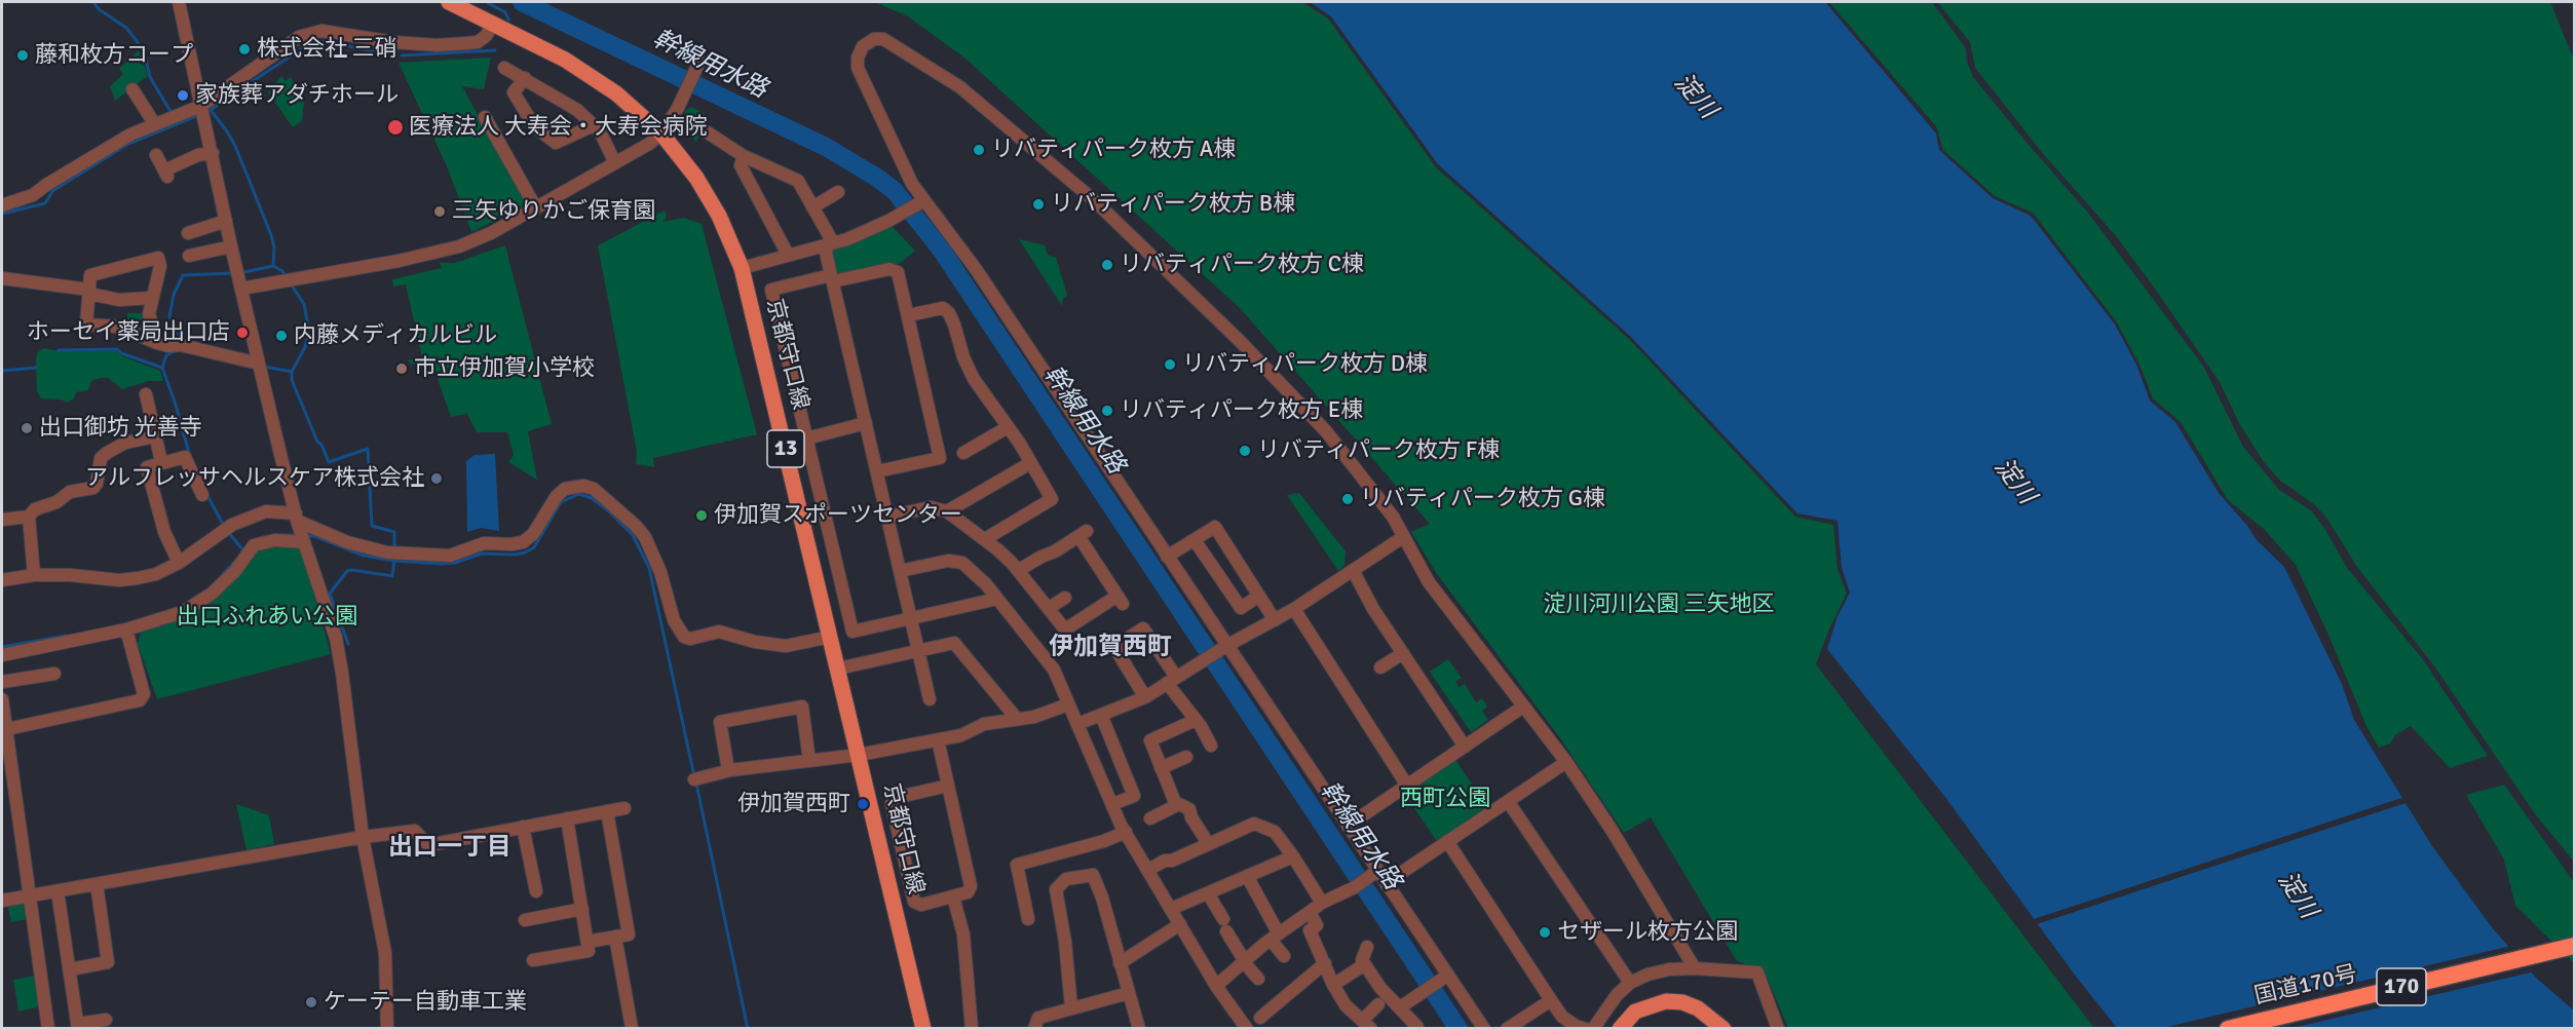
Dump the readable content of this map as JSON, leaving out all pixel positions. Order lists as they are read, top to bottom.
{
  "streets": {
    "highway": ["国道170号", "170"],
    "main road": ["京都守口線", "13"]
  },
  "districts": ["伊加賀西町", "出口一丁目"],
  "water": ["幹線用水路", "淀川"],
  "parks": ["淀川河川公園 三矢地区", "出口ふれあい公園", "西町公園"],
  "places": [
    "株式会社 三硝",
    "藤和枚方コープ",
    "家族葬アダチホール",
    "医療法人 大寿会・大寿会病院",
    "リバティパーク枚方 A棟",
    "リバティパーク枚方 B棟",
    "三矢ゆりかご保育園",
    "リバティパーク枚方 C棟",
    "ホーセイ薬局出口店",
    "内藤メディカルビル",
    "リバティパーク枚方 D棟",
    "市立伊加賀小学校",
    "リバティパーク枚方 E棟",
    "出口御坊 光善寺",
    "リバティパーク枚方 F棟",
    "アルフレッサヘルスケア株式会社",
    "リバティパーク枚方 G棟",
    "伊加賀スポーツセンター",
    "伊加賀西町",
    "セザール枚方公園",
    "ケーテー自動車工業"
  ]
}
